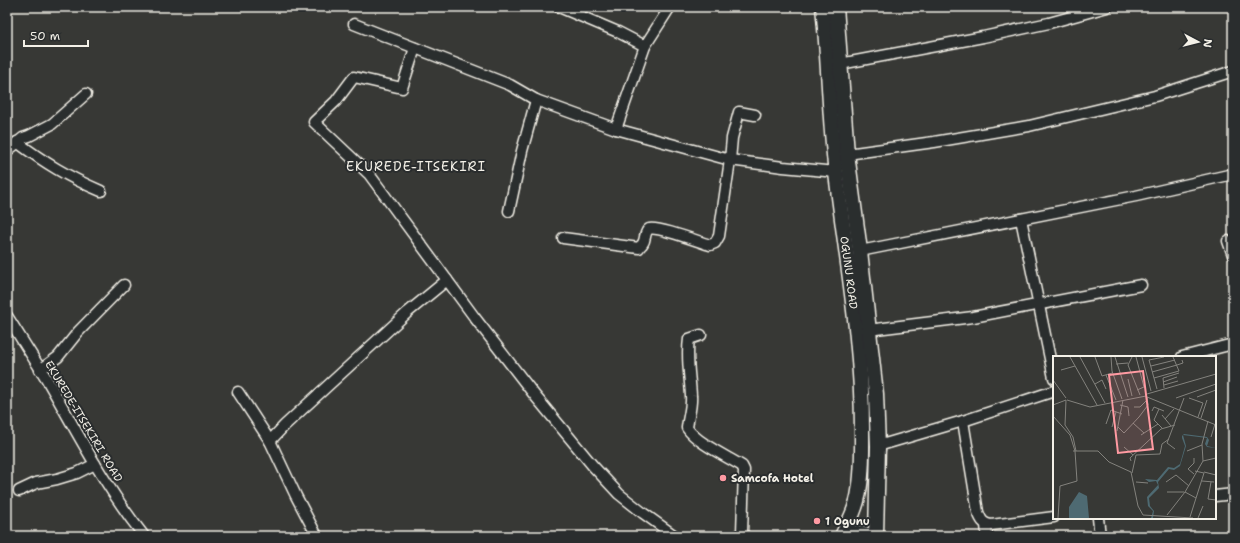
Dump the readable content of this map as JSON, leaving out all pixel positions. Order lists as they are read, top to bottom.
{
  "streets": {
    "main road": ["OGUNU ROAD"],
    "street": ["EKUREDE-ITSEKIRI ROAD"]
  },
  "districts": ["EKUREDE-ITSEKIRI"],
  "places": ["Samcofa Hotel", "1 Ogunu"],
  "scale_bar": "50 m",
  "north": "right"
}
